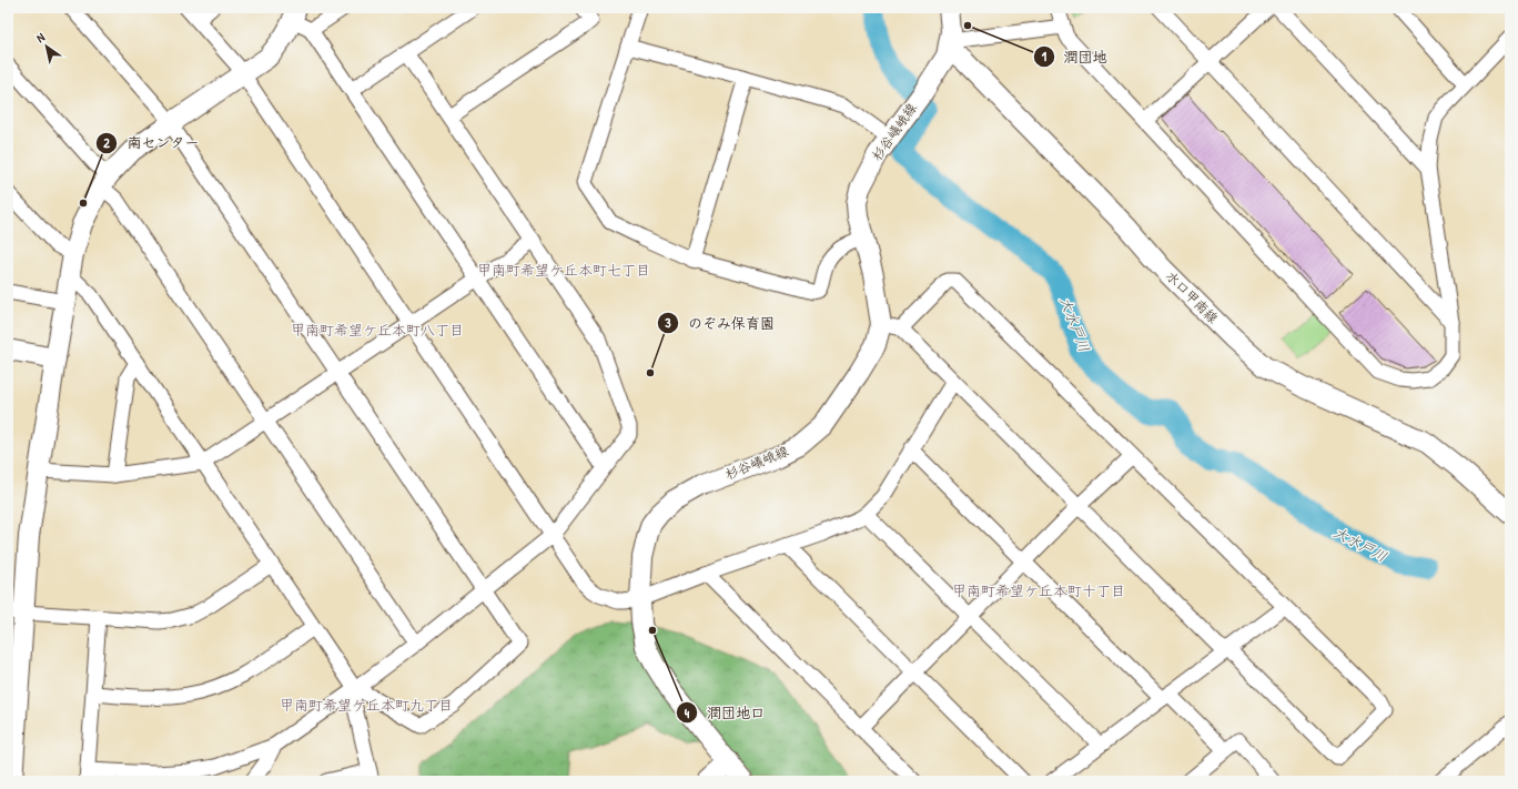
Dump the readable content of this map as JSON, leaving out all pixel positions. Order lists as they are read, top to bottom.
{
  "streets": {
    "main road": ["杉谷嶬峨線", "水口甲南線"]
  },
  "crossings": [
    ["杉谷嶬峨線", "水口甲南線"]
  ],
  "districts": [
    "甲南町希望ケ丘本町七丁目",
    "甲南町希望ケ丘本町八丁目",
    "甲南町希望ケ丘本町十丁目",
    "甲南町希望ケ丘本町九丁目"
  ],
  "water": ["大水戸川"],
  "places": [
    "潤団地",
    "南センター",
    "のぞみ保育園",
    "潤団地口"
  ],
  "north": "top left"
}
